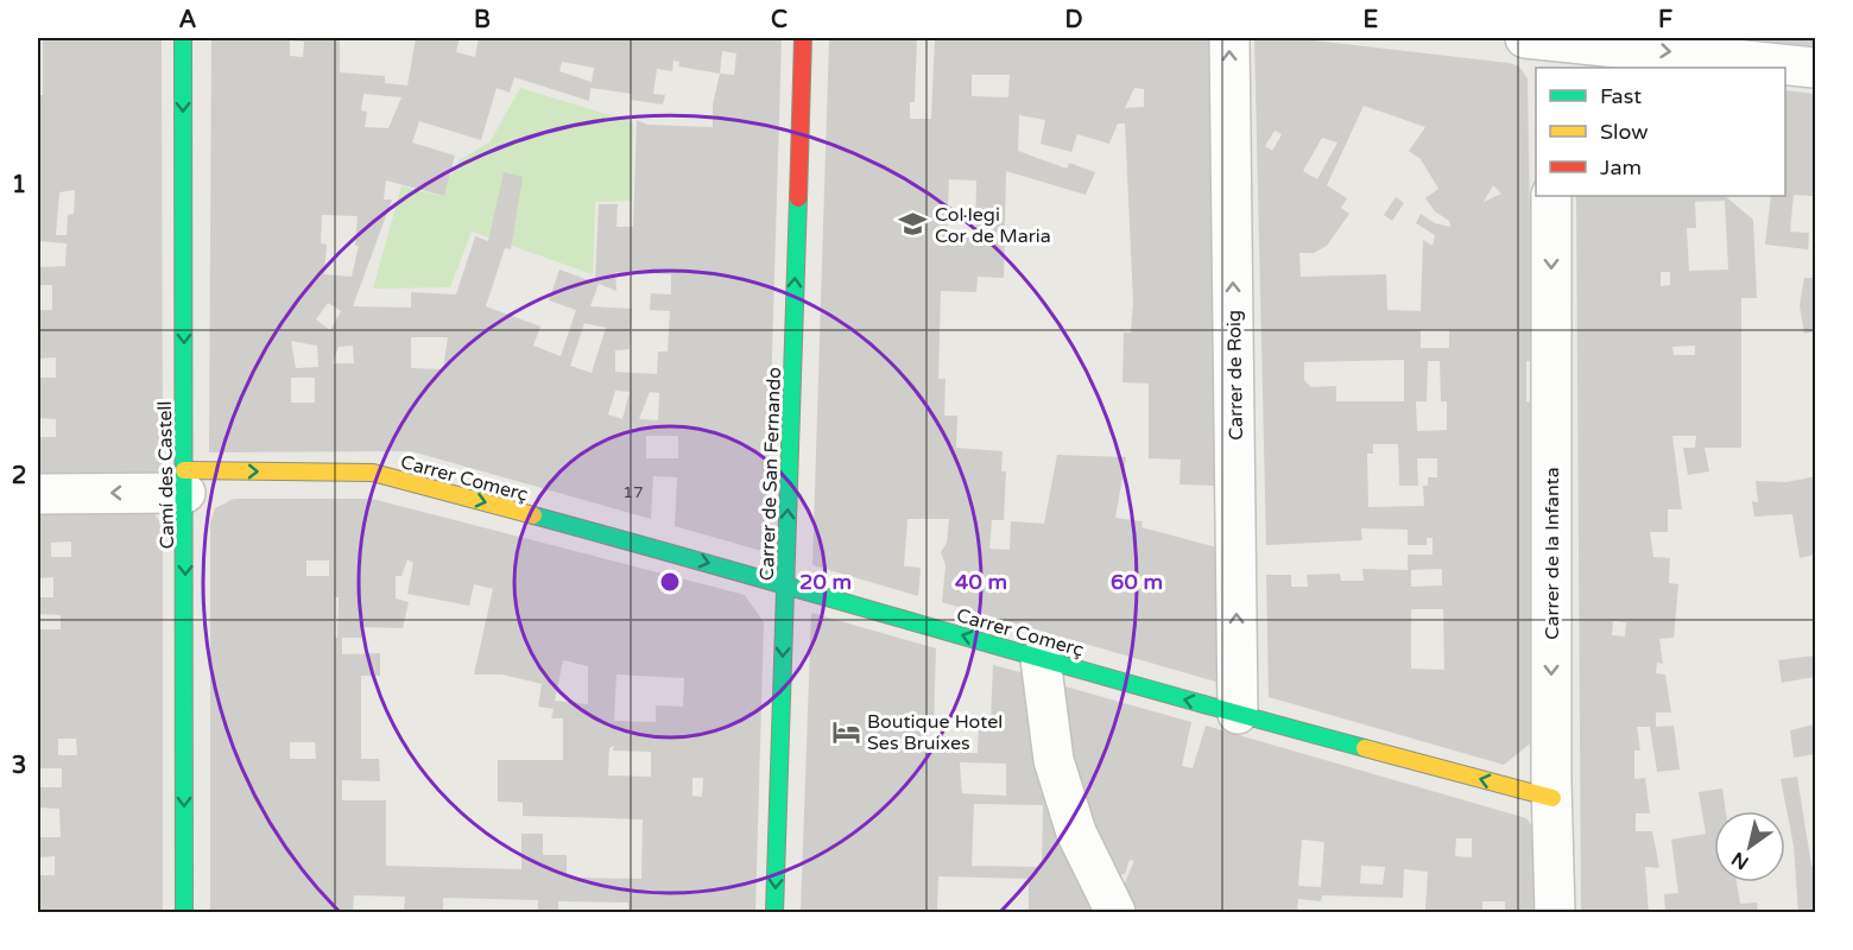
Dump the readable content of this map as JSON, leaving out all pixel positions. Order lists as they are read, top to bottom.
{
  "streets": {
    "street": [
      "Carrer de Roig",
      "Carrer de San Fernando",
      "Camí des Castell",
      "Carrer Comerç",
      "Carrer de la Infanta"
    ]
  },
  "crossings": [
    ["Carrer de Roig", "Carrer Comerç"],
    ["Carrer de San Fernando", "Carrer Comerç"],
    ["Camí des Castell", "Carrer Comerç"],
    ["Carrer Comerç", "Carrer de la Infanta"]
  ],
  "one_way": ["Carrer de Roig", "Camí des Castell", "Carrer de la Infanta"],
  "places": {
    "school or university": ["Col·legi Cor de Maria"],
    "hotel": ["Boutique Hotel Ses Bruixes"]
  },
  "house_numbers": ["17"],
  "legend": ["Fast", "Slow", "Jam"],
  "north": "bottom left",
  "grid": {
    "columns": [
      "A",
      "B",
      "C",
      "D",
      "E",
      "F"
    ],
    "rows": ["1", "2", "3"]
  },
  "rings": ["20 m", "40 m", "60 m"]
}
